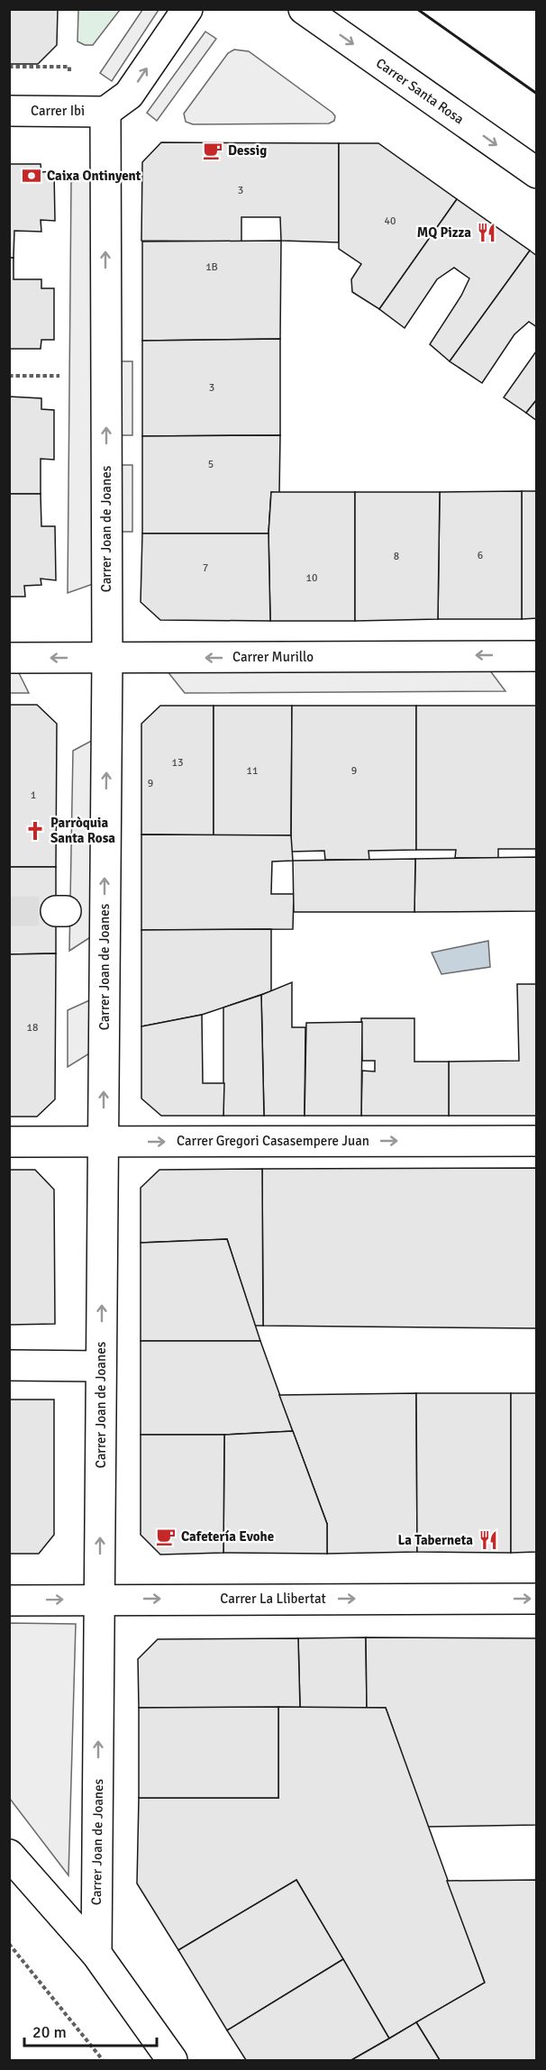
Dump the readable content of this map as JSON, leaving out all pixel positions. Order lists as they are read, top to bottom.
{
  "streets": {
    "street": [
      "Carrer Santa Rosa",
      "Carrer Ibi",
      "Carrer Joan de Joanes",
      "Carrer Murillo",
      "Carrer Gregori Casasempere Juan",
      "Carrer La Llibertat"
    ]
  },
  "crossings": [
    ["Carrer Ibi", "Carrer Joan de Joanes"],
    ["Carrer Joan de Joanes", "Carrer Murillo"],
    ["Carrer Joan de Joanes", "Carrer Gregori Casasempere Juan"],
    ["Carrer Joan de Joanes", "Carrer La Llibertat"]
  ],
  "one_way": [
    "Carrer Santa Rosa",
    "Carrer Joan de Joanes",
    "Carrer Murillo",
    "Carrer Gregori Casasempere Juan",
    "Carrer La Llibertat"
  ],
  "places": {
    "cafe": ["Dessig", "Cafetería Evohe"],
    "bank": ["Caixa Ontinyent"],
    "restaurant": ["MQ Pizza", "La Taberneta"],
    "church": ["Parròquia Santa Rosa"]
  },
  "house_numbers": [
    "3",
    "40",
    "1B",
    "3",
    "5",
    "6",
    "8",
    "7",
    "10",
    "13",
    "11",
    "9",
    "9",
    "1",
    "18"
  ],
  "scale_bar": "20 m"
}
